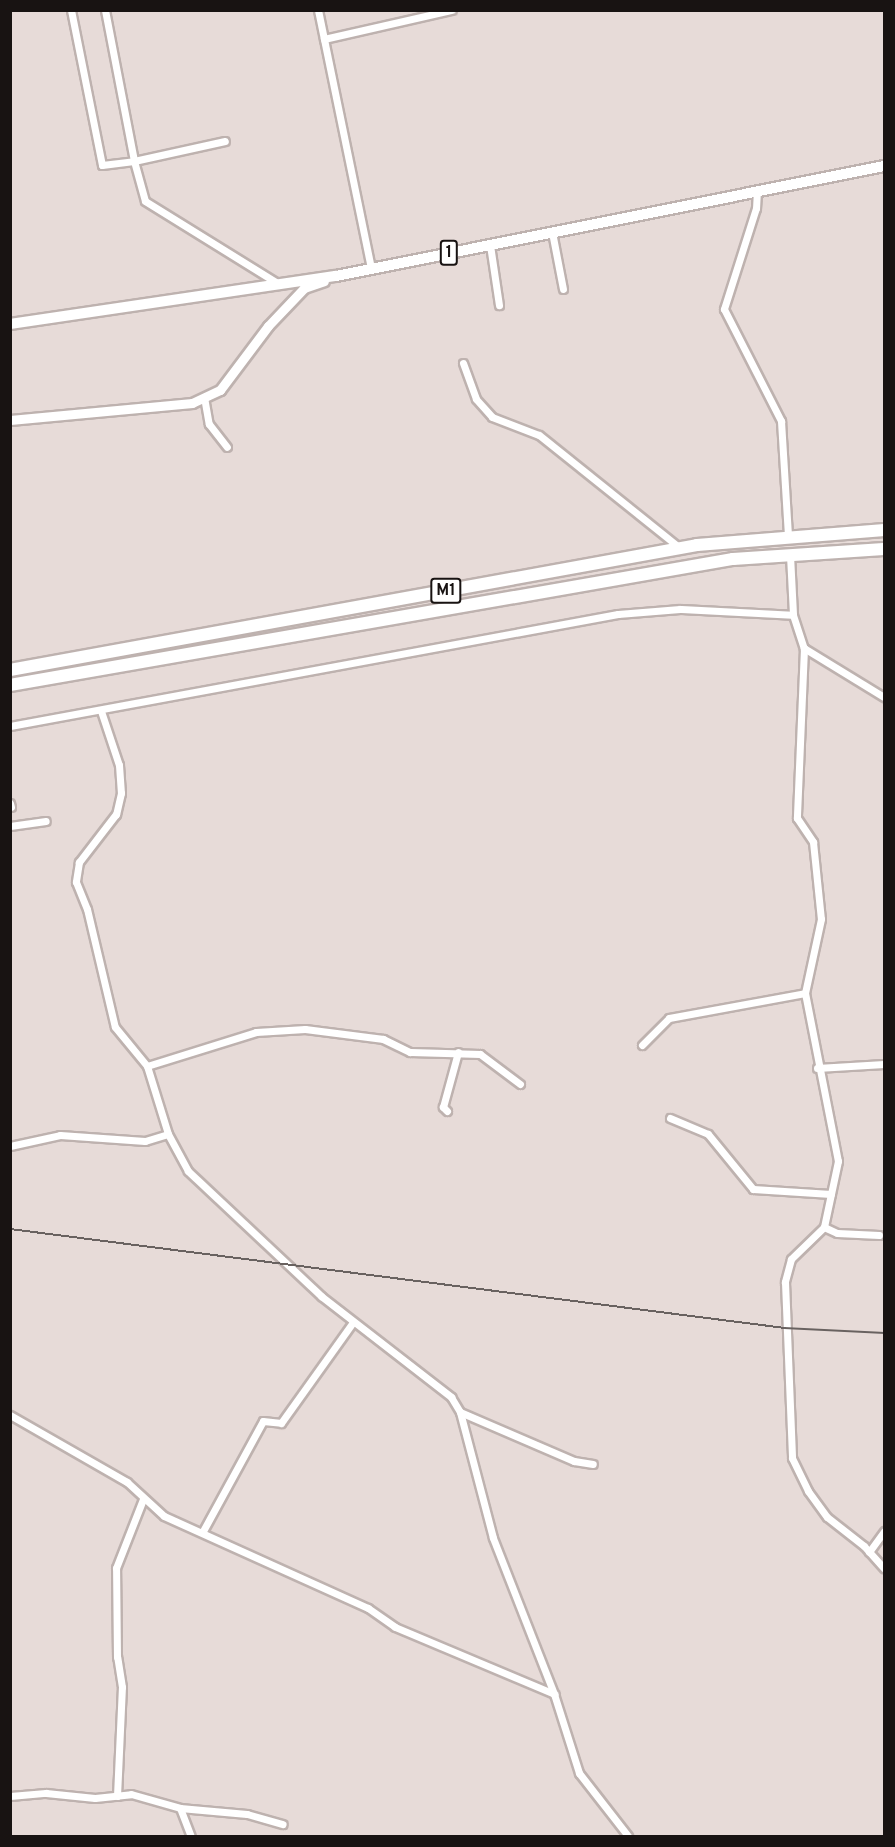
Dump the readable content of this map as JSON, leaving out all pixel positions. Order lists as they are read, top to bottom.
{
  "streets": {
    "highway": ["M1"],
    "main road": ["1"]
  }
}
